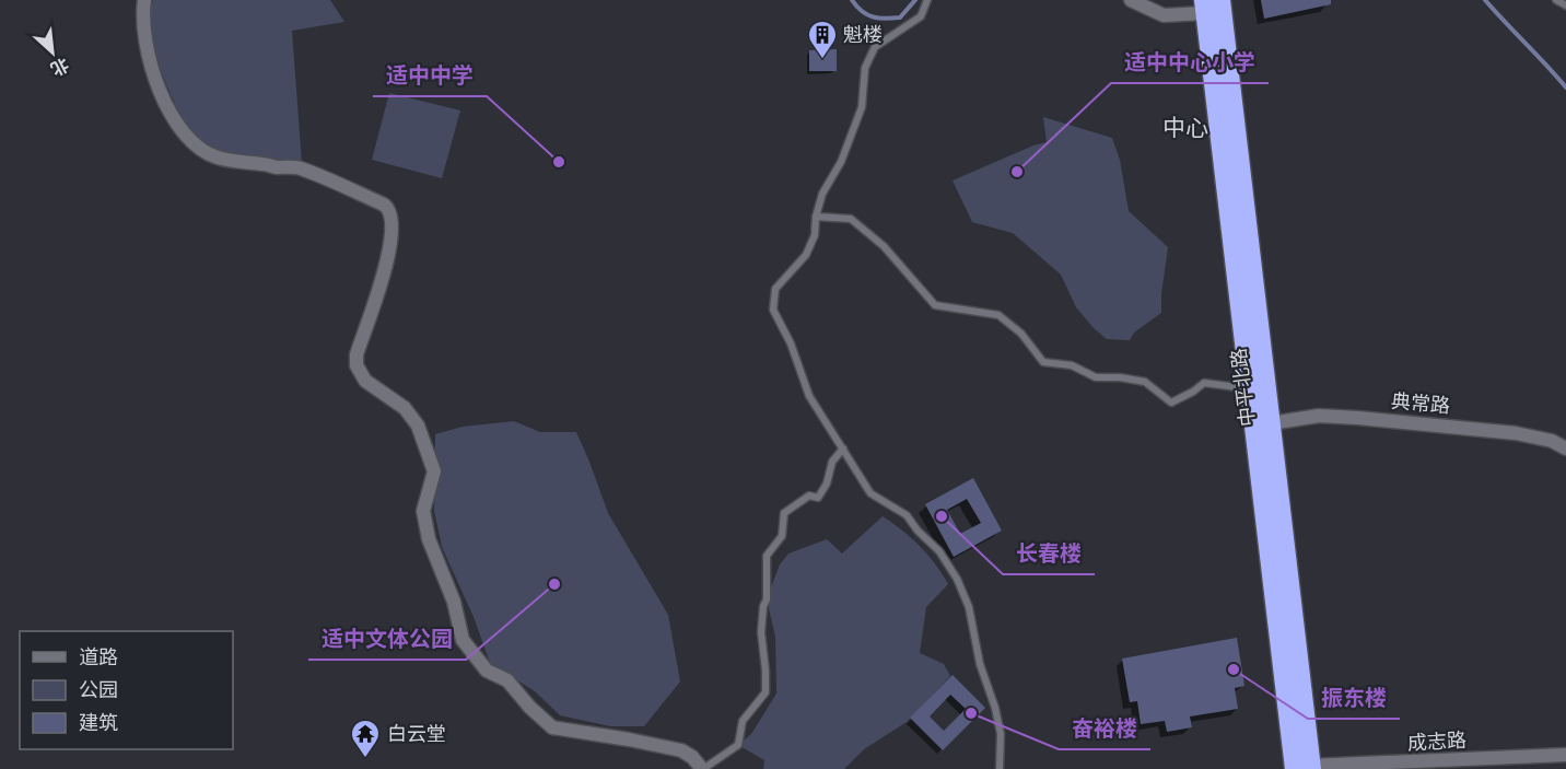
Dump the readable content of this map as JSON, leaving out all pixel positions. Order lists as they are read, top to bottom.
{
  "streets": {
    "highway": ["中平北路"],
    "street": ["典常路", "成志路"]
  },
  "crossings": [
    ["中平北路", "典常路"],
    ["中平北路", "成志路"]
  ],
  "districts": ["中心"],
  "places": {
    "building": ["魁楼"],
    "other": [
      "适中中学",
      "适中中心小学",
      "长春楼",
      "适中文体公园",
      "振东楼",
      "奋裕楼"
    ],
    "temple": ["白云堂"]
  },
  "legend": ["道路", "公园", "建筑"],
  "north": "bottom right"
}
